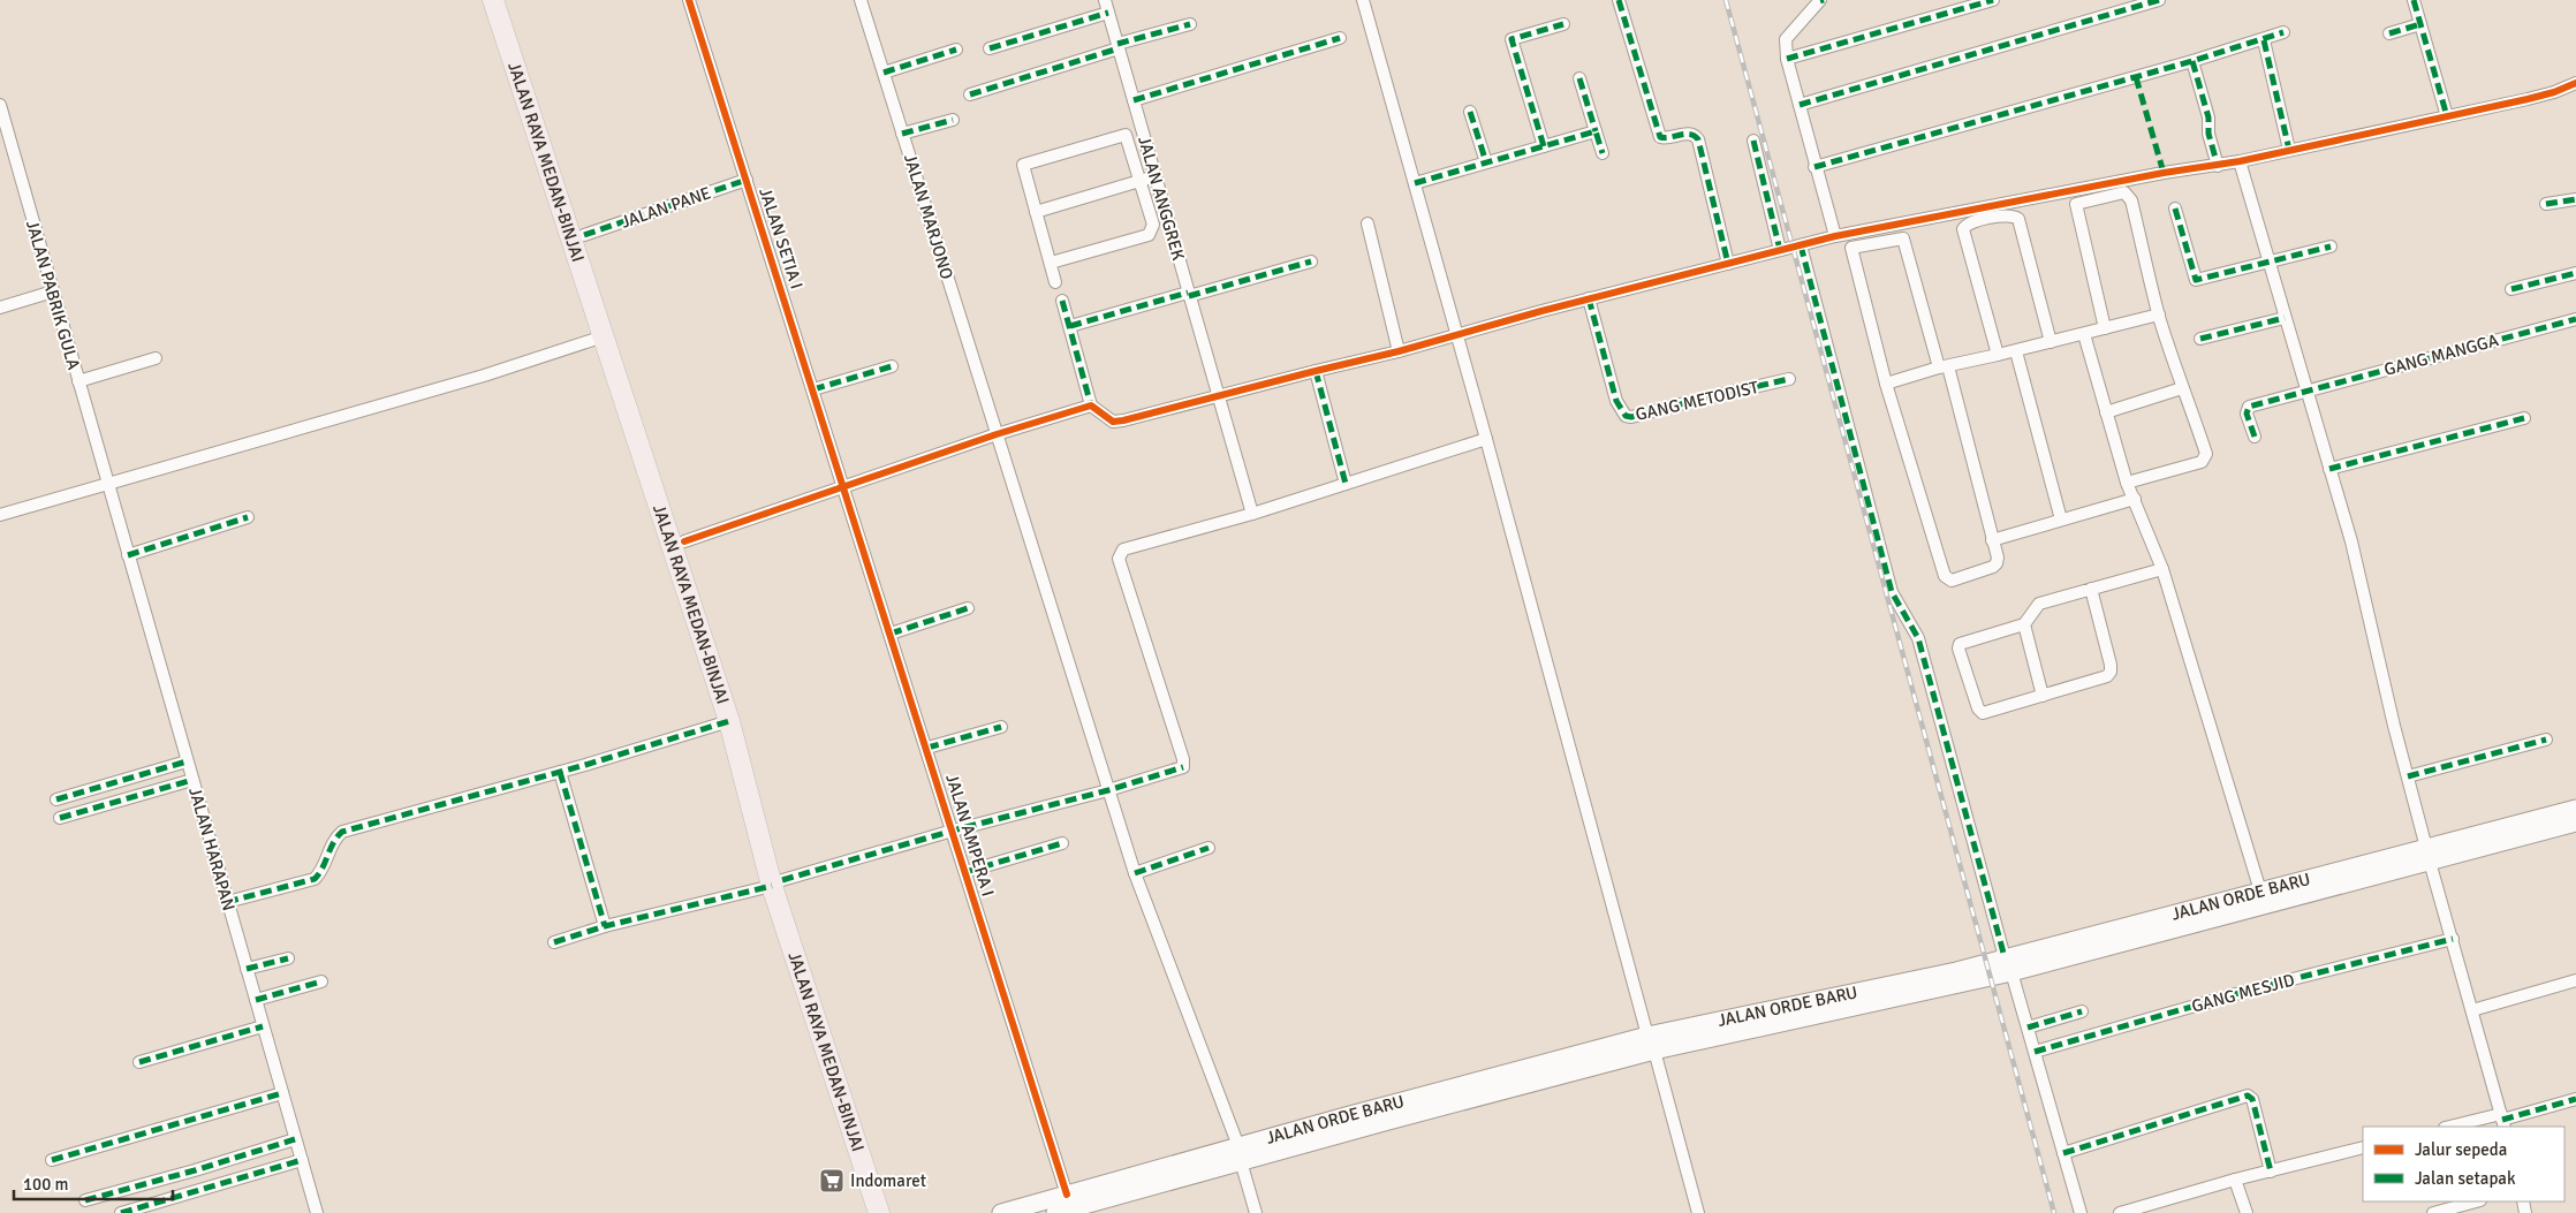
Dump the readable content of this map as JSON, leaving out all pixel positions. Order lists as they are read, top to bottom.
{
  "streets": {
    "highway": ["JALAN RAYA MEDAN-BINJAI"],
    "main road": ["JALAN ORDE BARU"],
    "street": [
      "JALAN ANGGREK",
      "JALAN PANE",
      "JALAN MARJONO",
      "JALAN SETIA I",
      "JALAN PABRIK GULA",
      "GANG MANGGA",
      "GANG METODIST",
      "JALAN AMPERA I",
      "JALAN HARAPAN",
      "GANG MESJID"
    ]
  },
  "crossings": [
    ["JALAN RAYA MEDAN-BINJAI", "JALAN PANE"],
    ["JALAN PANE", "JALAN SETIA I"],
    ["JALAN MARJONO", "JALAN ORDE BARU"],
    ["JALAN SETIA I", "JALAN AMPERA I"],
    ["JALAN PABRIK GULA", "JALAN HARAPAN"],
    ["JALAN AMPERA I", "JALAN ORDE BARU"]
  ],
  "places": {
    "supermarket": ["Indomaret"]
  },
  "legend": ["Jalur sepeda", "Jalan setapak"],
  "scale_bar": "100 m"
}
